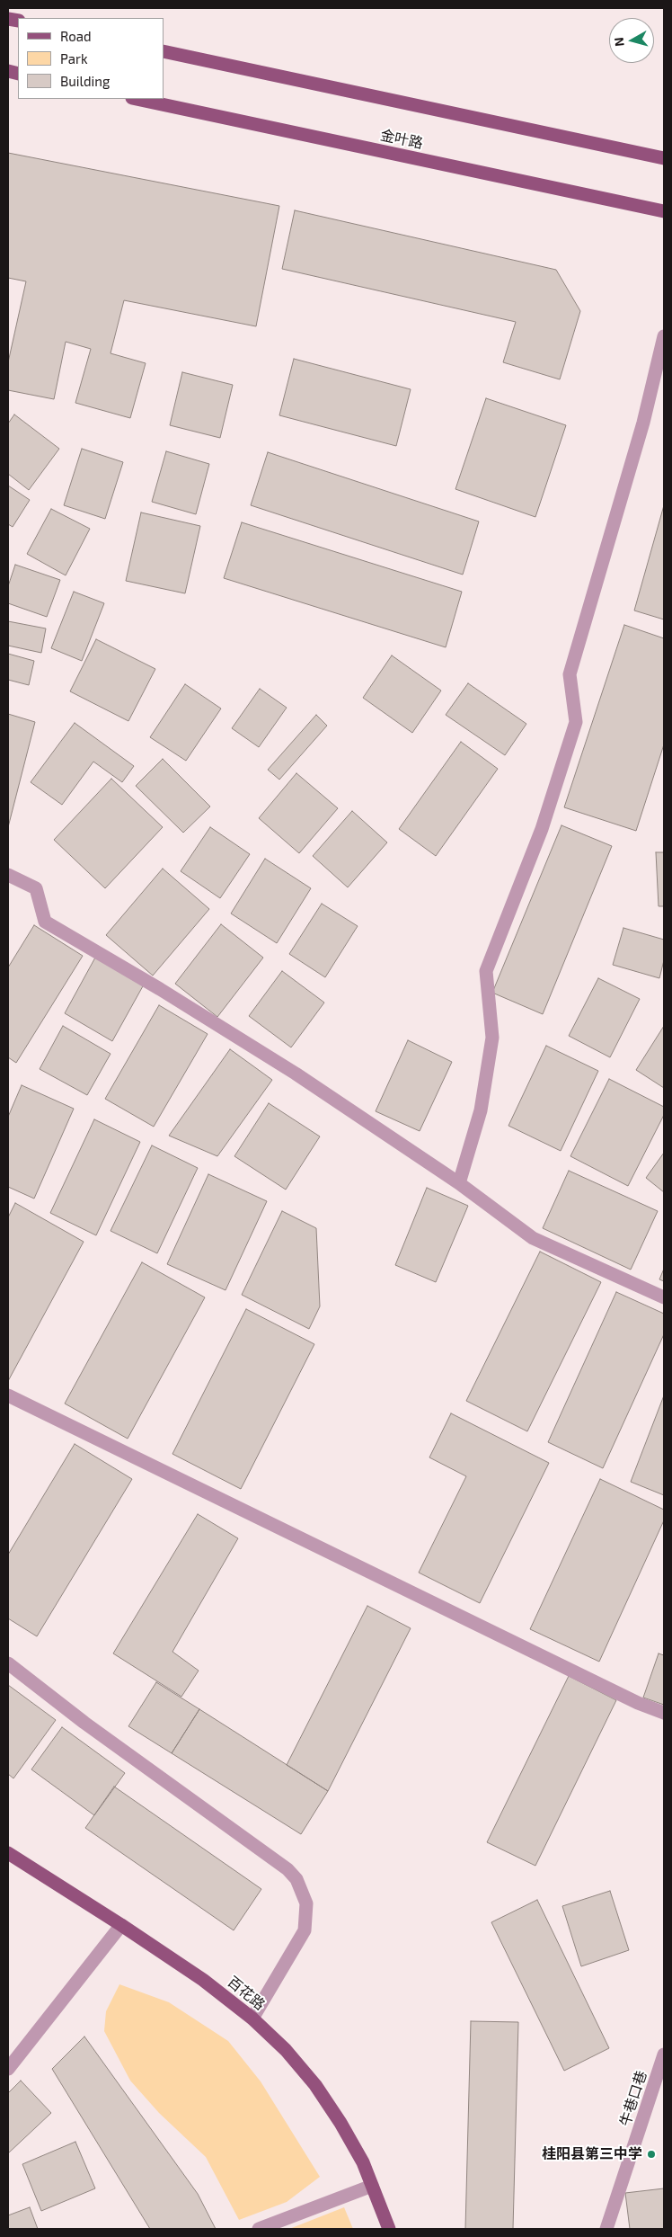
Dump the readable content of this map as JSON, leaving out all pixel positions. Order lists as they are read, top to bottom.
{
  "streets": {
    "main road": ["金叶路", "百花路"],
    "street": ["牛巷口巷"]
  },
  "places": ["桂阳县第三中学"],
  "legend": ["Road", "Park", "Building"],
  "north": "left"
}
